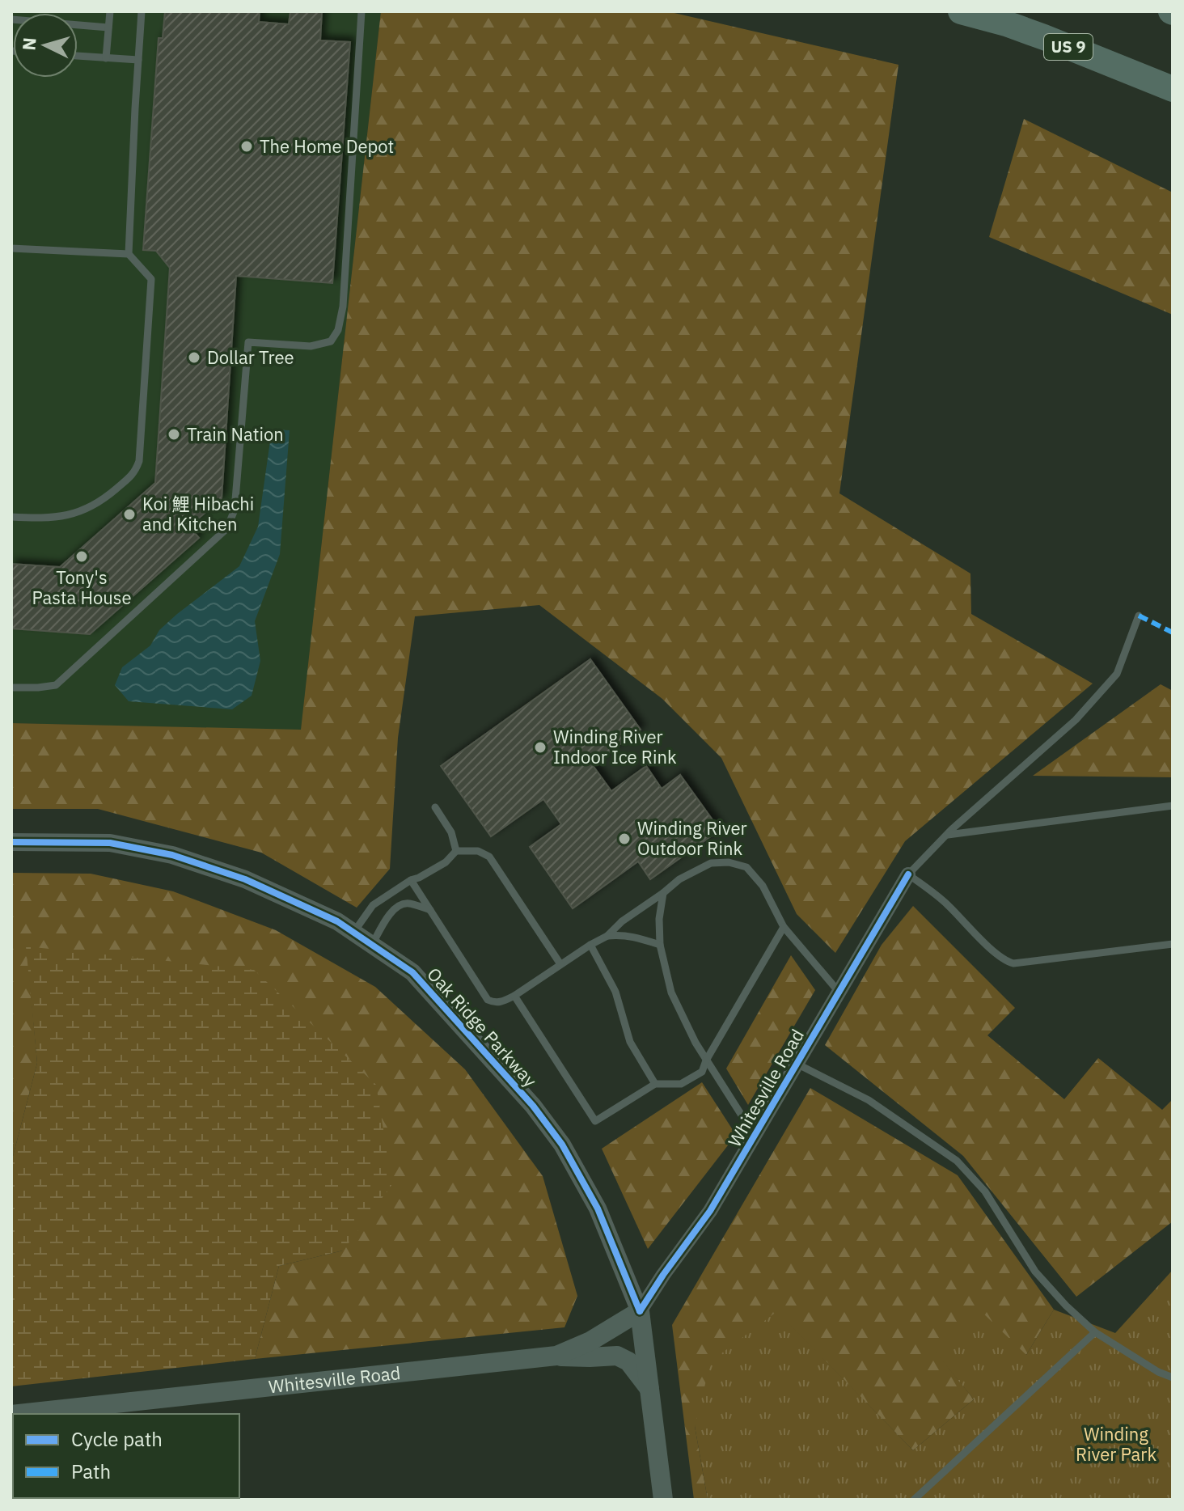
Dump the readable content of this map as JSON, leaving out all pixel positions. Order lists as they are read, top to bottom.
{
  "streets": {
    "highway": ["US 9"],
    "main road": ["Oak Ridge Parkway", "Whitesville Road"]
  },
  "crossings": [
    ["Oak Ridge Parkway", "Whitesville Road"]
  ],
  "parks": ["Winding River Park"],
  "places": [
    "The Home Depot",
    "Dollar Tree",
    "Train Nation",
    "Koi 鯉 Hibachi and Kitchen",
    "Tony's Pasta House",
    "Winding River Indoor Ice Rink",
    "Winding River Outdoor Rink"
  ],
  "legend": ["Cycle path", "Path"],
  "north": "left"
}
